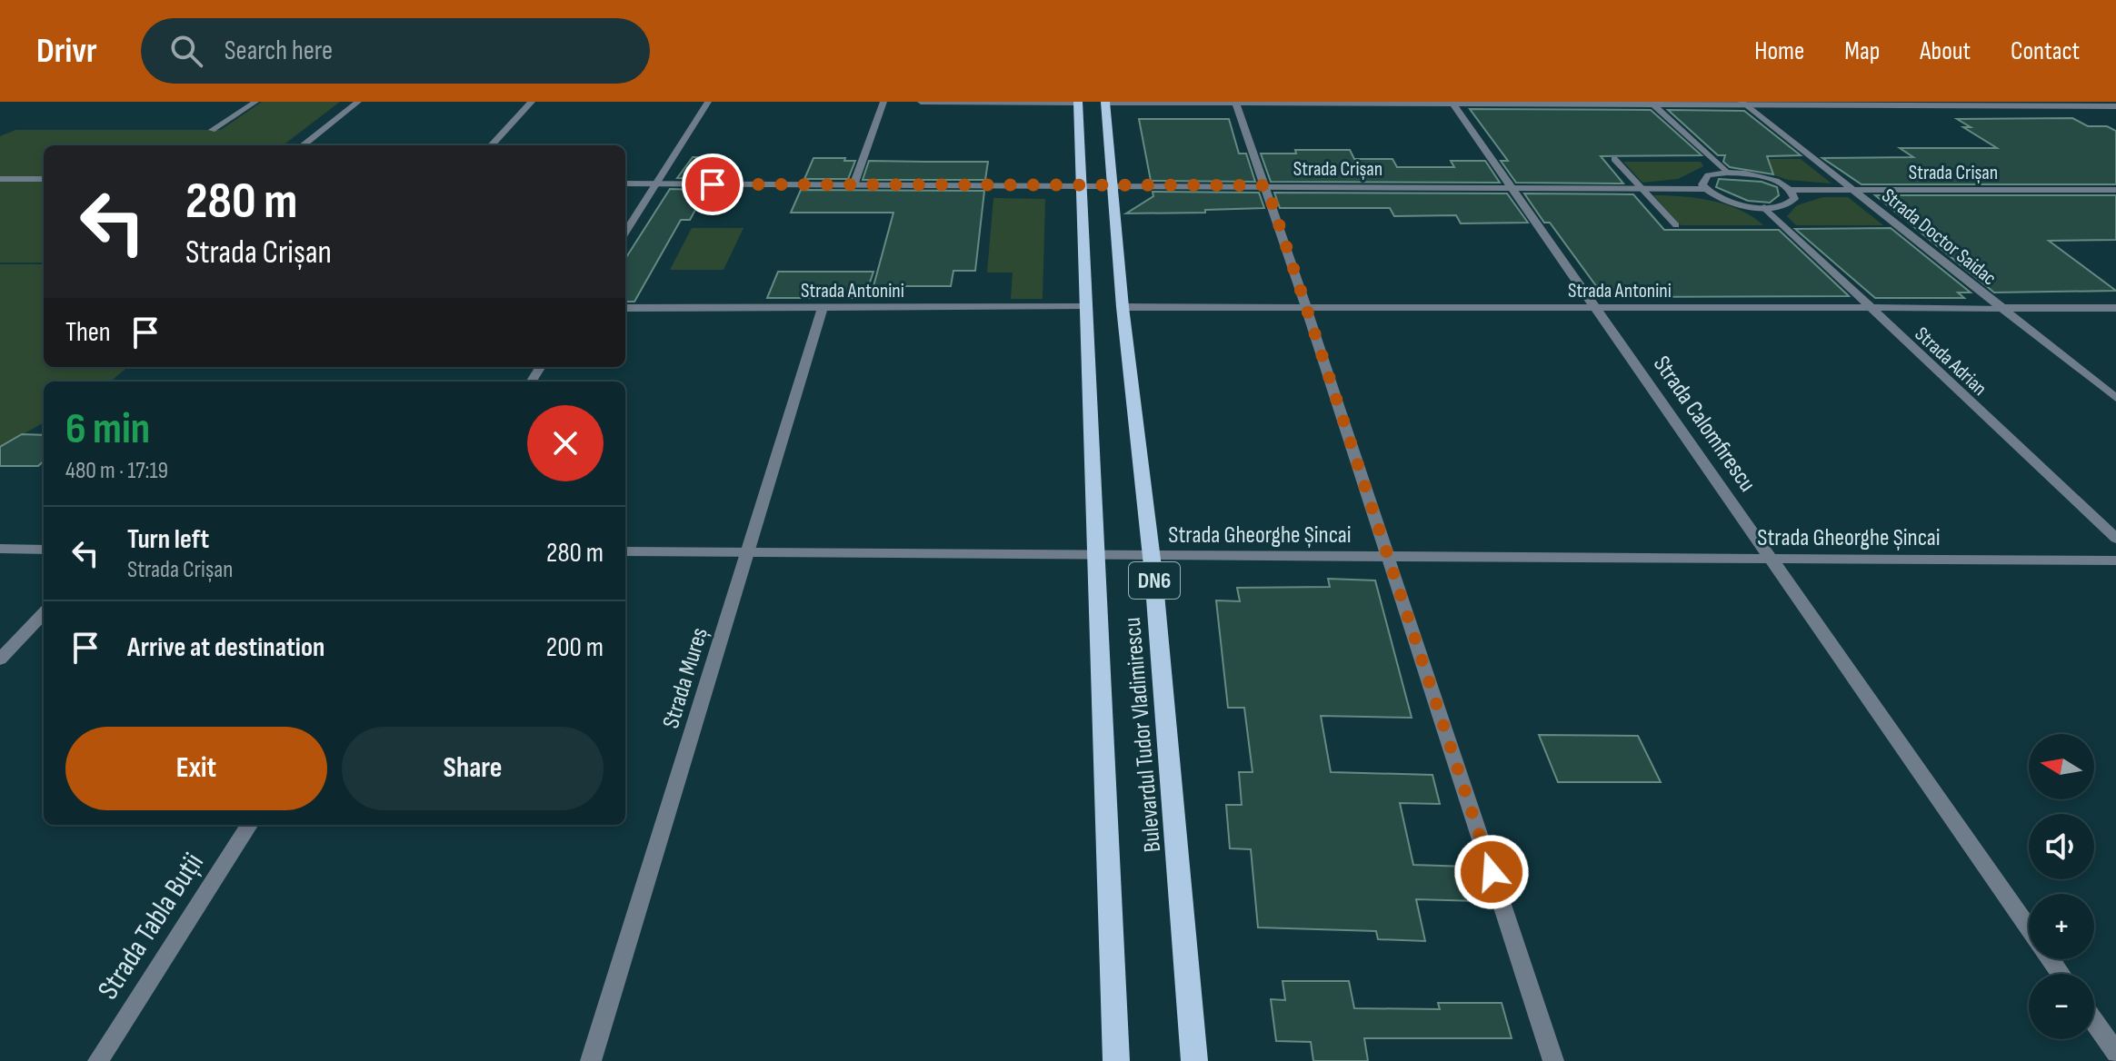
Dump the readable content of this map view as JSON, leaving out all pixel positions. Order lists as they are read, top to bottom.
{
  "streets": {
    "main road": ["DN6", "Bulevardul Tudor Vladimirescu"],
    "street": [
      "Strada Crișan",
      "Strada Doctor Saidac",
      "Strada Antonini",
      "Strada Adrian",
      "Strada Calomfirescu",
      "Strada Gheorghe Șincai",
      "Strada Mureș",
      "Strada Tabla Buții"
    ]
  },
  "crossings": [
    ["Strada Crișan", "Strada Doctor Saidac"],
    ["Strada Crișan", "Strada Calomfirescu"],
    ["Strada Crișan", "Bulevardul Tudor Vladimirescu"],
    ["Strada Doctor Saidac", "Strada Antonini"],
    ["Strada Antonini", "Strada Adrian"],
    ["Strada Antonini", "Strada Calomfirescu"],
    ["Strada Antonini", "Strada Mureș"],
    ["Strada Antonini", "Bulevardul Tudor Vladimirescu"],
    ["Strada Calomfirescu", "Strada Gheorghe Șincai"],
    ["Strada Gheorghe Șincai", "Strada Mureș"],
    ["Strada Gheorghe Șincai", "Bulevardul Tudor Vladimirescu"]
  ],
  "north": "left",
  "page": {
    "header": "Drivr",
    "search": "Search here",
    "nav": [
      "Home",
      "Map",
      "About",
      "Contact"
    ],
    "turn": ["280 m", "Strada Crișan"],
    "then": "Then",
    "heading": ["6 min", "480 m · 17:19"],
    "list": [
      {
        "name": "Turn left",
        "note": "Strada Crișan",
        "value": "280 m"
      },
      {
        "name": "Arrive at destination",
        "value": "200 m"
      }
    ],
    "buttons": ["Exit", "Share"],
    "map_buttons": ["+", "−"]
  }
}
